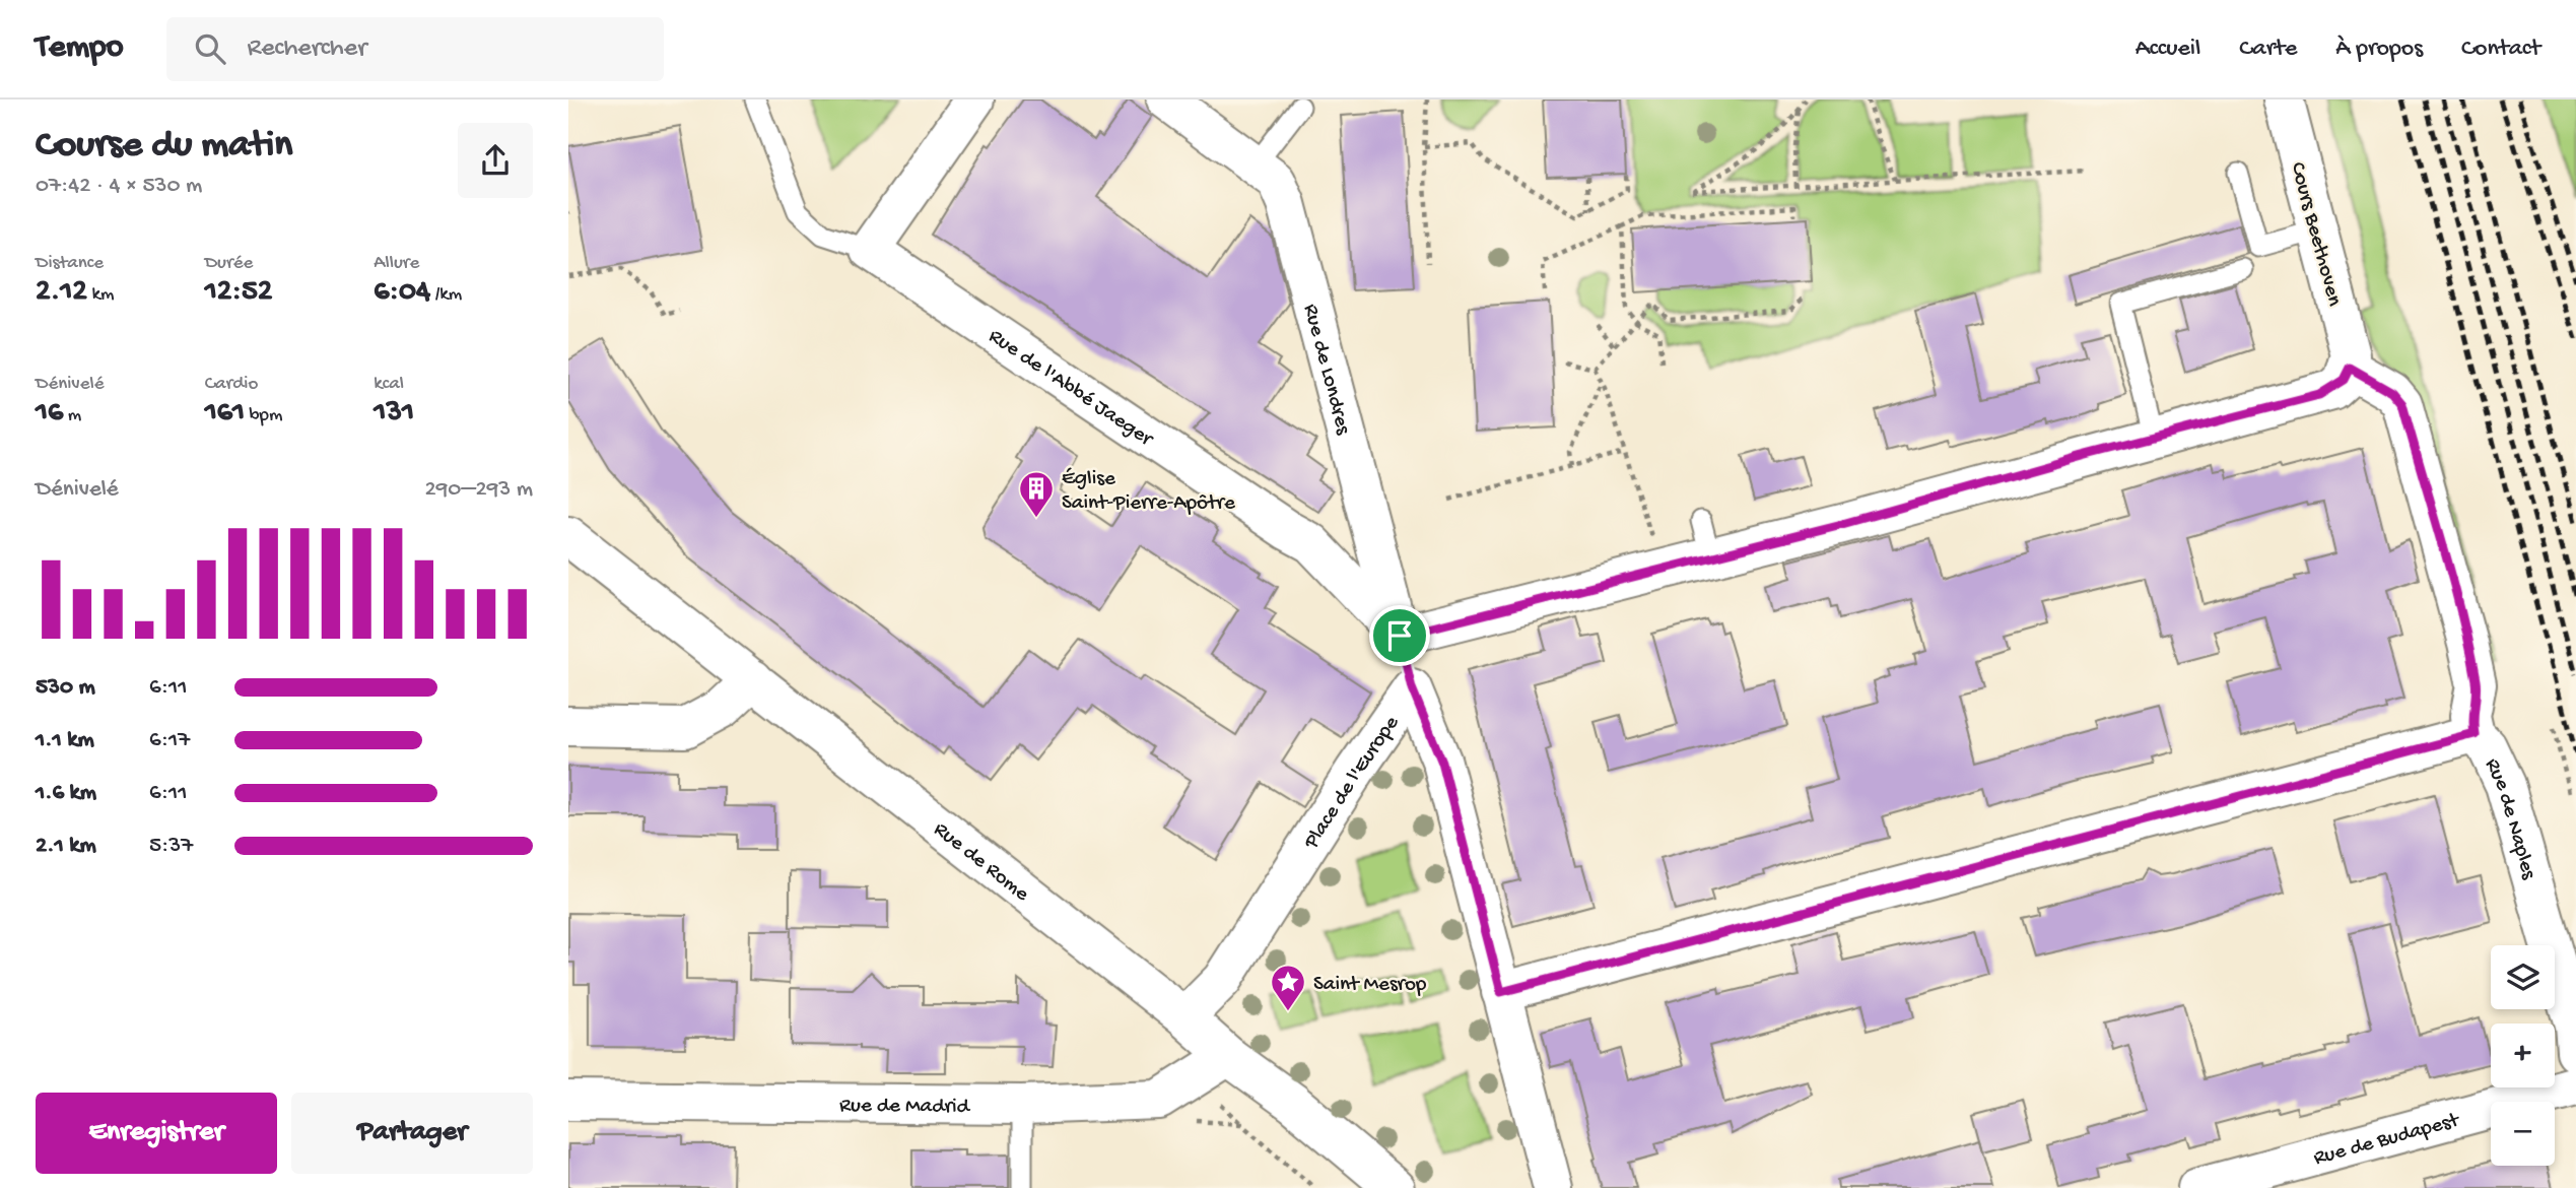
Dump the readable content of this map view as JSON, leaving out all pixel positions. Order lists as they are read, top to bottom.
{
  "streets": {
    "street": [
      "Cours Beethoven",
      "Rue de Londres",
      "Rue de l'Abbé Jaeger",
      "Place de l'Europe",
      "Rue de Naples",
      "Rue de Rome",
      "Rue de Madrid",
      "Rue de Budapest"
    ]
  },
  "crossings": [
    ["Cours Beethoven", "Rue de Naples"],
    ["Rue de Londres", "Rue de l'Abbé Jaeger"],
    ["Rue de Londres", "Place de l'Europe"],
    ["Place de l'Europe", "Rue de Rome"],
    ["Rue de Rome", "Rue de Madrid"]
  ],
  "places": {
    "building": ["Église Saint-Pierre-Apôtre"],
    "place": ["Saint Mesrop"]
  },
  "page": {
    "header": "Tempo",
    "search": "Rechercher",
    "nav": [
      "Accueil",
      "Carte",
      "À propos",
      "Contact"
    ],
    "heading": ["Course du matin", "07:42 · 4 × 530 m"],
    "stats": [
      ["Distance", "2.12 km"],
      ["Durée", "12:52"],
      ["Allure", "6:04 /km"],
      ["Dénivelé", "16 m"],
      ["Cardio", "161 bpm"],
      ["kcal", "131"]
    ],
    "chart": ["Dénivelé", "290–293 m"],
    "list": [
      {
        "name": "530 m",
        "note": "6:11"
      },
      {
        "name": "1.1 km",
        "note": "6:17"
      },
      {
        "name": "1.6 km",
        "note": "6:11"
      },
      {
        "name": "2.1 km",
        "note": "5:37"
      }
    ],
    "map_buttons": ["+", "−"],
    "buttons": ["Enregistrer", "Partager"]
  }
}
